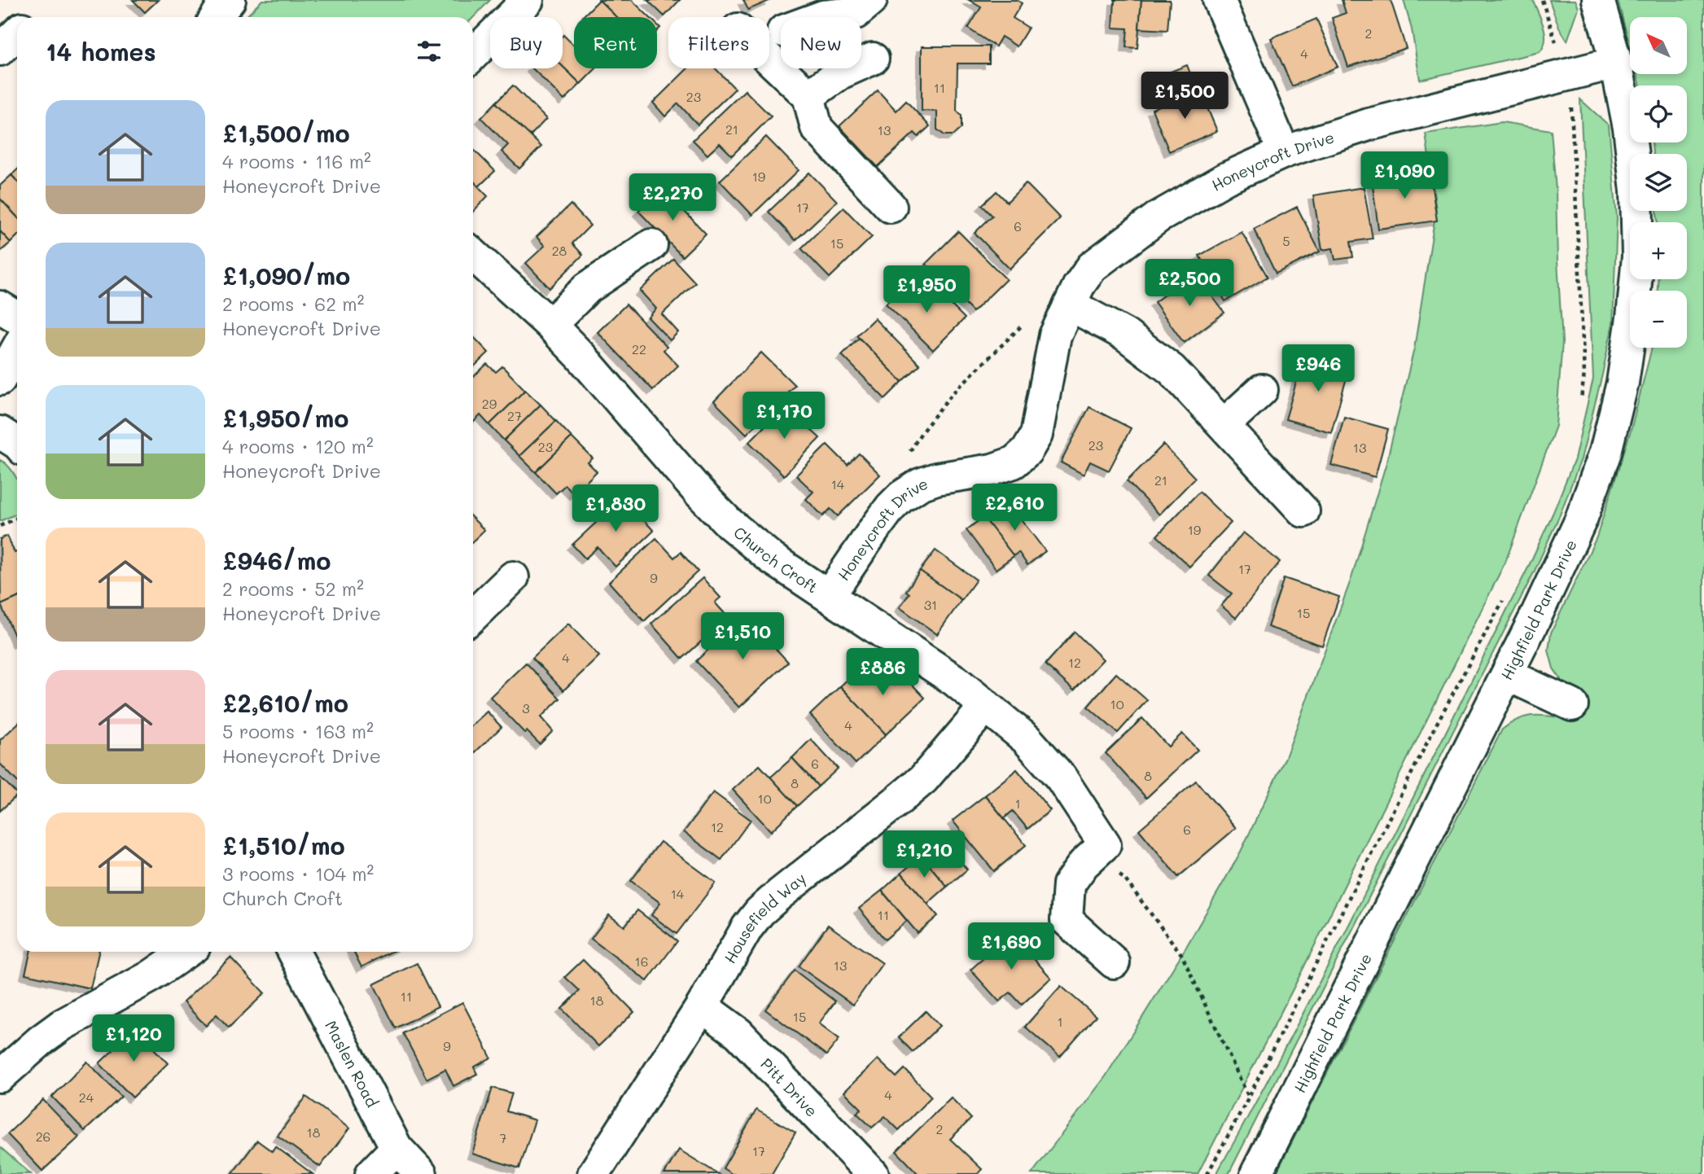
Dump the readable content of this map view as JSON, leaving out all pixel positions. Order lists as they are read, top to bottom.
{
  "streets": {
    "street": [
      "Honeycroft Drive",
      "Church Croft",
      "Highfield Park Drive",
      "Housefield Way",
      "Maslen Road",
      "Pitt Drive"
    ]
  },
  "crossings": [
    ["Honeycroft Drive", "Church Croft"],
    ["Honeycroft Drive", "Highfield Park Drive"],
    ["Church Croft", "Housefield Way"],
    ["Housefield Way", "Pitt Drive"]
  ],
  "house_numbers": [
    "2",
    "4",
    "11",
    "23",
    "21",
    "13",
    "19",
    "17",
    "6",
    "5",
    "15",
    "28",
    "22",
    "29",
    "27",
    "23",
    "23",
    "13",
    "21",
    "14",
    "19",
    "17",
    "9",
    "31",
    "15",
    "4",
    "12",
    "10",
    "3",
    "4",
    "6",
    "8",
    "8",
    "10",
    "1",
    "12",
    "6",
    "14",
    "11",
    "16",
    "13",
    "11",
    "18",
    "15",
    "1",
    "9",
    "4",
    "24",
    "2",
    "18",
    "26",
    "7",
    "17"
  ],
  "north": "top left",
  "page": {
    "map_buttons": ["+", "−"],
    "chip": [
      "Buy",
      "Rent",
      "Filters",
      "New"
    ],
    "heading": "14 homes",
    "price": [
      "£1,500",
      "£1,090",
      "£2,270",
      "£2,500",
      "£1,950",
      "£946",
      "£1,170",
      "£2,610",
      "£1,830",
      "£1,510",
      "£886",
      "£1,210",
      "£1,690",
      "£1,120"
    ],
    "list": [
      {
        "name": "£1,500/mo",
        "note": "4 rooms · 116 m² · Honeycroft Drive"
      },
      {
        "name": "£1,090/mo",
        "note": "2 rooms · 62 m² · Honeycroft Drive"
      },
      {
        "name": "£1,950/mo",
        "note": "4 rooms · 120 m² · Honeycroft Drive"
      },
      {
        "name": "£946/mo",
        "note": "2 rooms · 52 m² · Honeycroft Drive"
      },
      {
        "name": "£2,610/mo",
        "note": "5 rooms · 163 m² · Honeycroft Drive"
      },
      {
        "name": "£1,510/mo",
        "note": "3 rooms · 104 m² · Church Croft"
      }
    ]
  }
}
